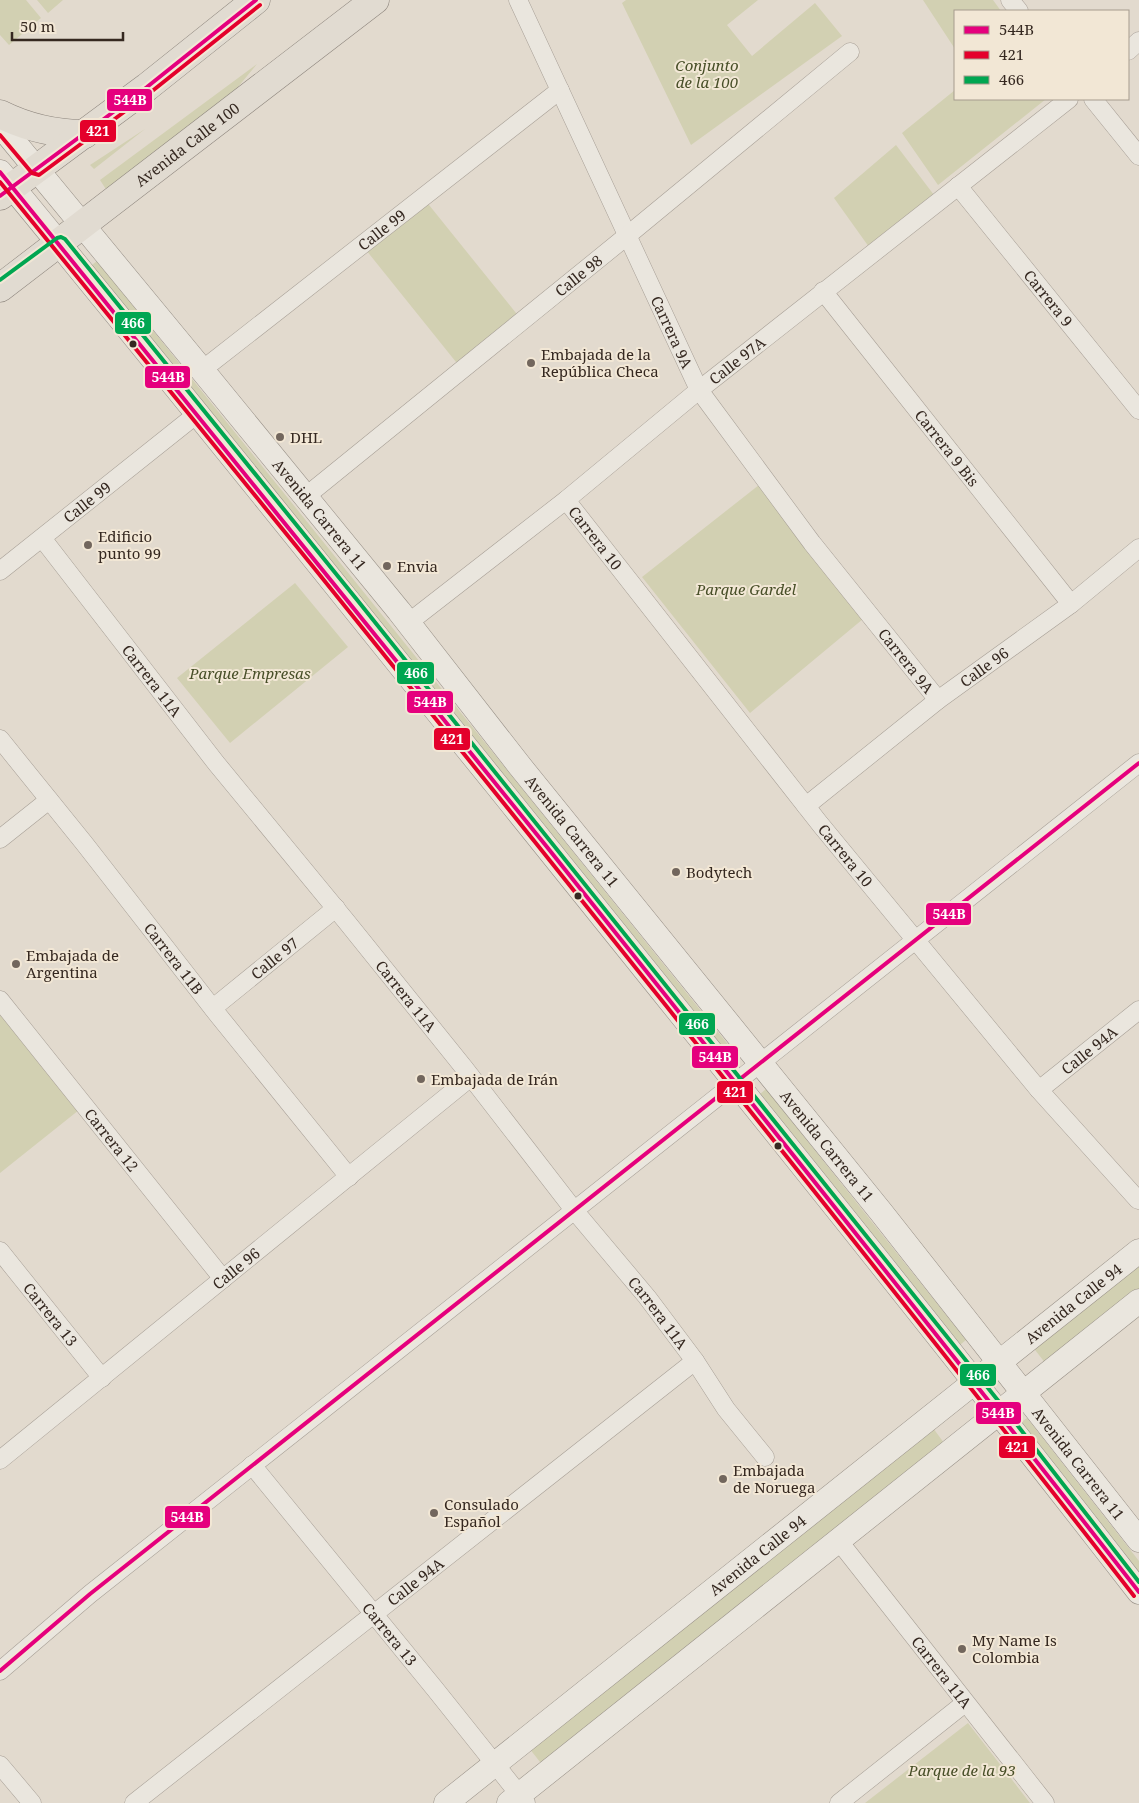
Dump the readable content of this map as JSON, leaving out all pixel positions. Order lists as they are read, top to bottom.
{
  "streets": {
    "main road": ["Avenida Calle 100", "Avenida Carrera 11", "Avenida Calle 94"],
    "street": [
      "Calle 99",
      "Calle 98",
      "Carrera 9",
      "Carrera 9A",
      "Calle 97A",
      "Carrera 9 Bis",
      "Carrera 10",
      "Calle 96",
      "Carrera 11A",
      "Calle 97",
      "Carrera 11B",
      "Calle 94A",
      "Carrera 12",
      "Carrera 13"
    ]
  },
  "crossings": [
    ["Avenida Calle 100", "Avenida Carrera 11"],
    ["Calle 99", "Carrera 9A"],
    ["Calle 99", "Avenida Carrera 11"],
    ["Calle 99", "Carrera 11A"],
    ["Calle 98", "Carrera 9A"],
    ["Calle 98", "Avenida Carrera 11"],
    ["Carrera 9", "Calle 97A"],
    ["Carrera 9A", "Calle 97A"],
    ["Carrera 9A", "Calle 96"],
    ["Calle 97A", "Carrera 9 Bis"],
    ["Calle 97A", "Avenida Carrera 11"],
    ["Calle 97A", "Carrera 10"],
    ["Carrera 9 Bis", "Calle 96"],
    ["Avenida Carrera 11", "Avenida Calle 94"],
    ["Carrera 10", "Calle 96"],
    ["Carrera 10", "Calle 94A"],
    ["Calle 96", "Carrera 11A"],
    ["Calle 96", "Carrera 11B"],
    ["Calle 96", "Carrera 12"],
    ["Calle 96", "Carrera 13"],
    ["Carrera 11A", "Calle 97"],
    ["Carrera 11A", "Calle 94A"],
    ["Calle 97", "Carrera 11B"],
    ["Calle 94A", "Carrera 13"],
    ["Avenida Calle 94", "Carrera 13"]
  ],
  "parks": [
    "Conjunto de la 100",
    "Parque Gardel",
    "Parque Empresas",
    "Parque de la 93"
  ],
  "places": [
    "Embajada de la República Checa",
    "DHL",
    "Edificio punto 99",
    "Envia",
    "Bodytech",
    "Embajada de Argentina",
    "Embajada de Irán",
    "Embajada de Noruega",
    "Consulado Español",
    "My Name Is Colombia"
  ],
  "lines": ["transit line 544B", "transit line 421", "transit line 466"],
  "legend": ["544B", "421", "466"],
  "scale_bar": "50 m"
}
